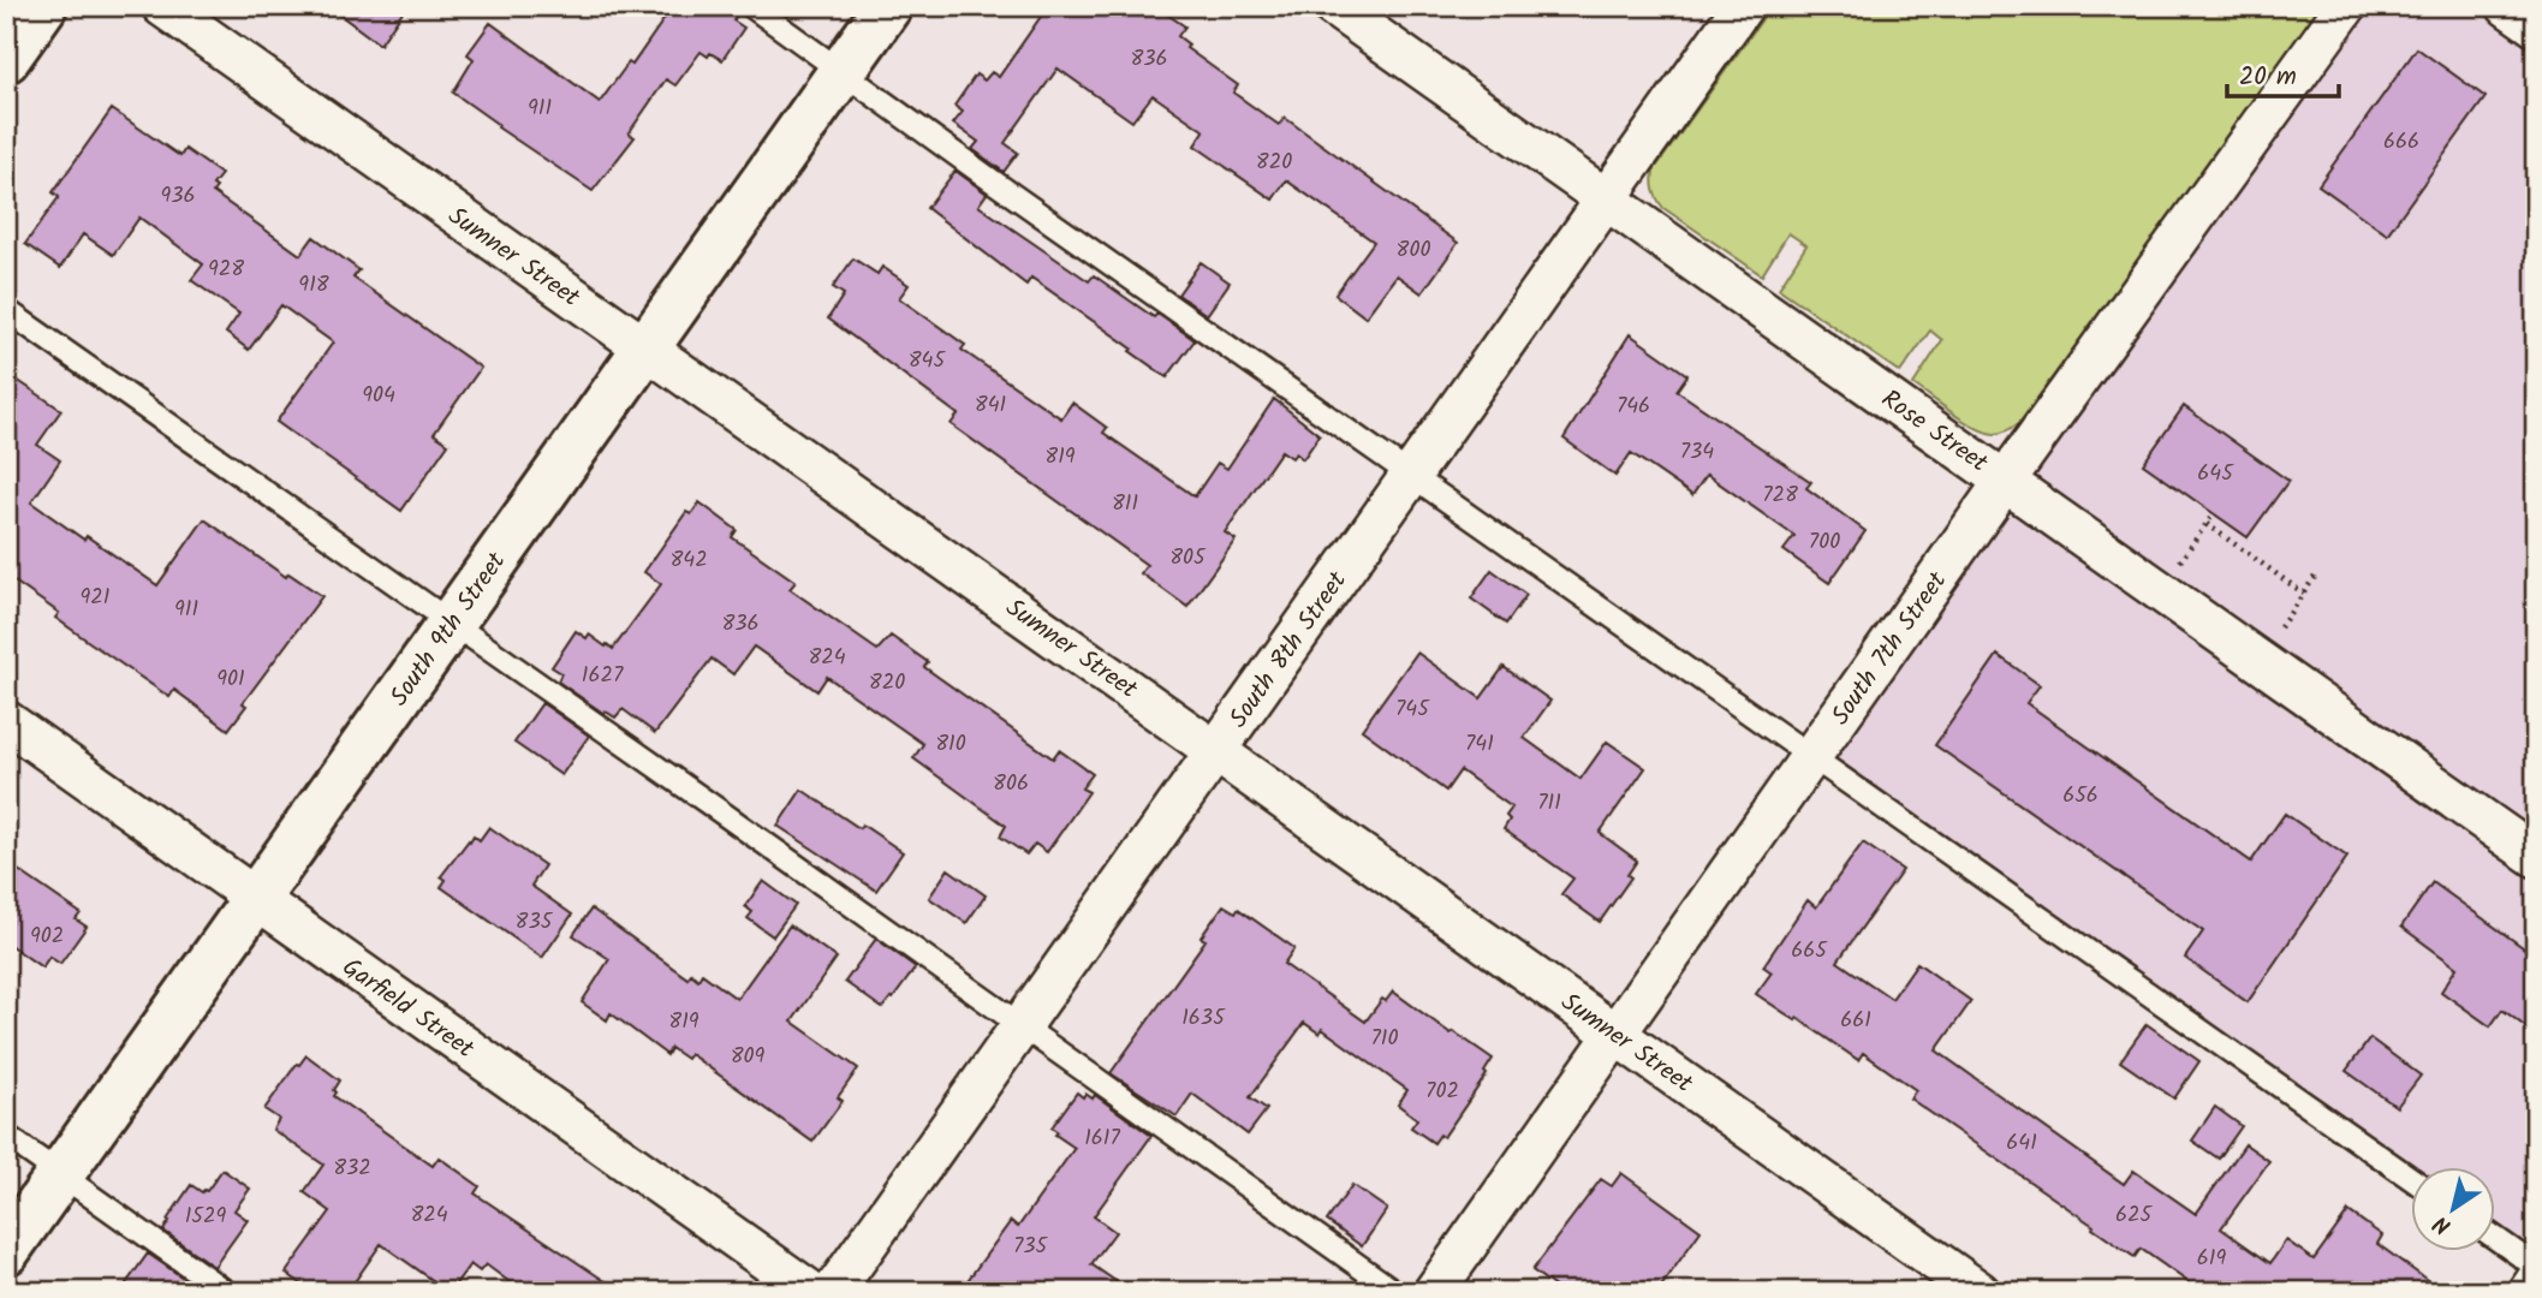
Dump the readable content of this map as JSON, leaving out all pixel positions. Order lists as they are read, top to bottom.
{
  "streets": {
    "main road": ["South 9th Street"],
    "street": [
      "Sumner Street",
      "Rose Street",
      "South 7th Street",
      "South 8th Street",
      "Garfield Street"
    ]
  },
  "crossings": [
    ["Sumner Street", "South 9th Street"],
    ["Sumner Street", "South 7th Street"],
    ["Sumner Street", "South 8th Street"],
    ["Rose Street", "South 7th Street"],
    ["Rose Street", "South 8th Street"],
    ["South 9th Street", "Garfield Street"]
  ],
  "house_numbers": [
    "836",
    "911",
    "666",
    "820",
    "936",
    "800",
    "928",
    "918",
    "845",
    "904",
    "841",
    "746",
    "734",
    "819",
    "645",
    "728",
    "811",
    "700",
    "805",
    "842",
    "921",
    "911",
    "836",
    "824",
    "1627",
    "901",
    "820",
    "745",
    "810",
    "741",
    "806",
    "656",
    "711",
    "835",
    "902",
    "665",
    "1635",
    "661",
    "819",
    "710",
    "809",
    "702",
    "1617",
    "641",
    "832",
    "824",
    "625",
    "1529",
    "735",
    "619"
  ],
  "scale_bar": "20 m",
  "north": "bottom left"
}
